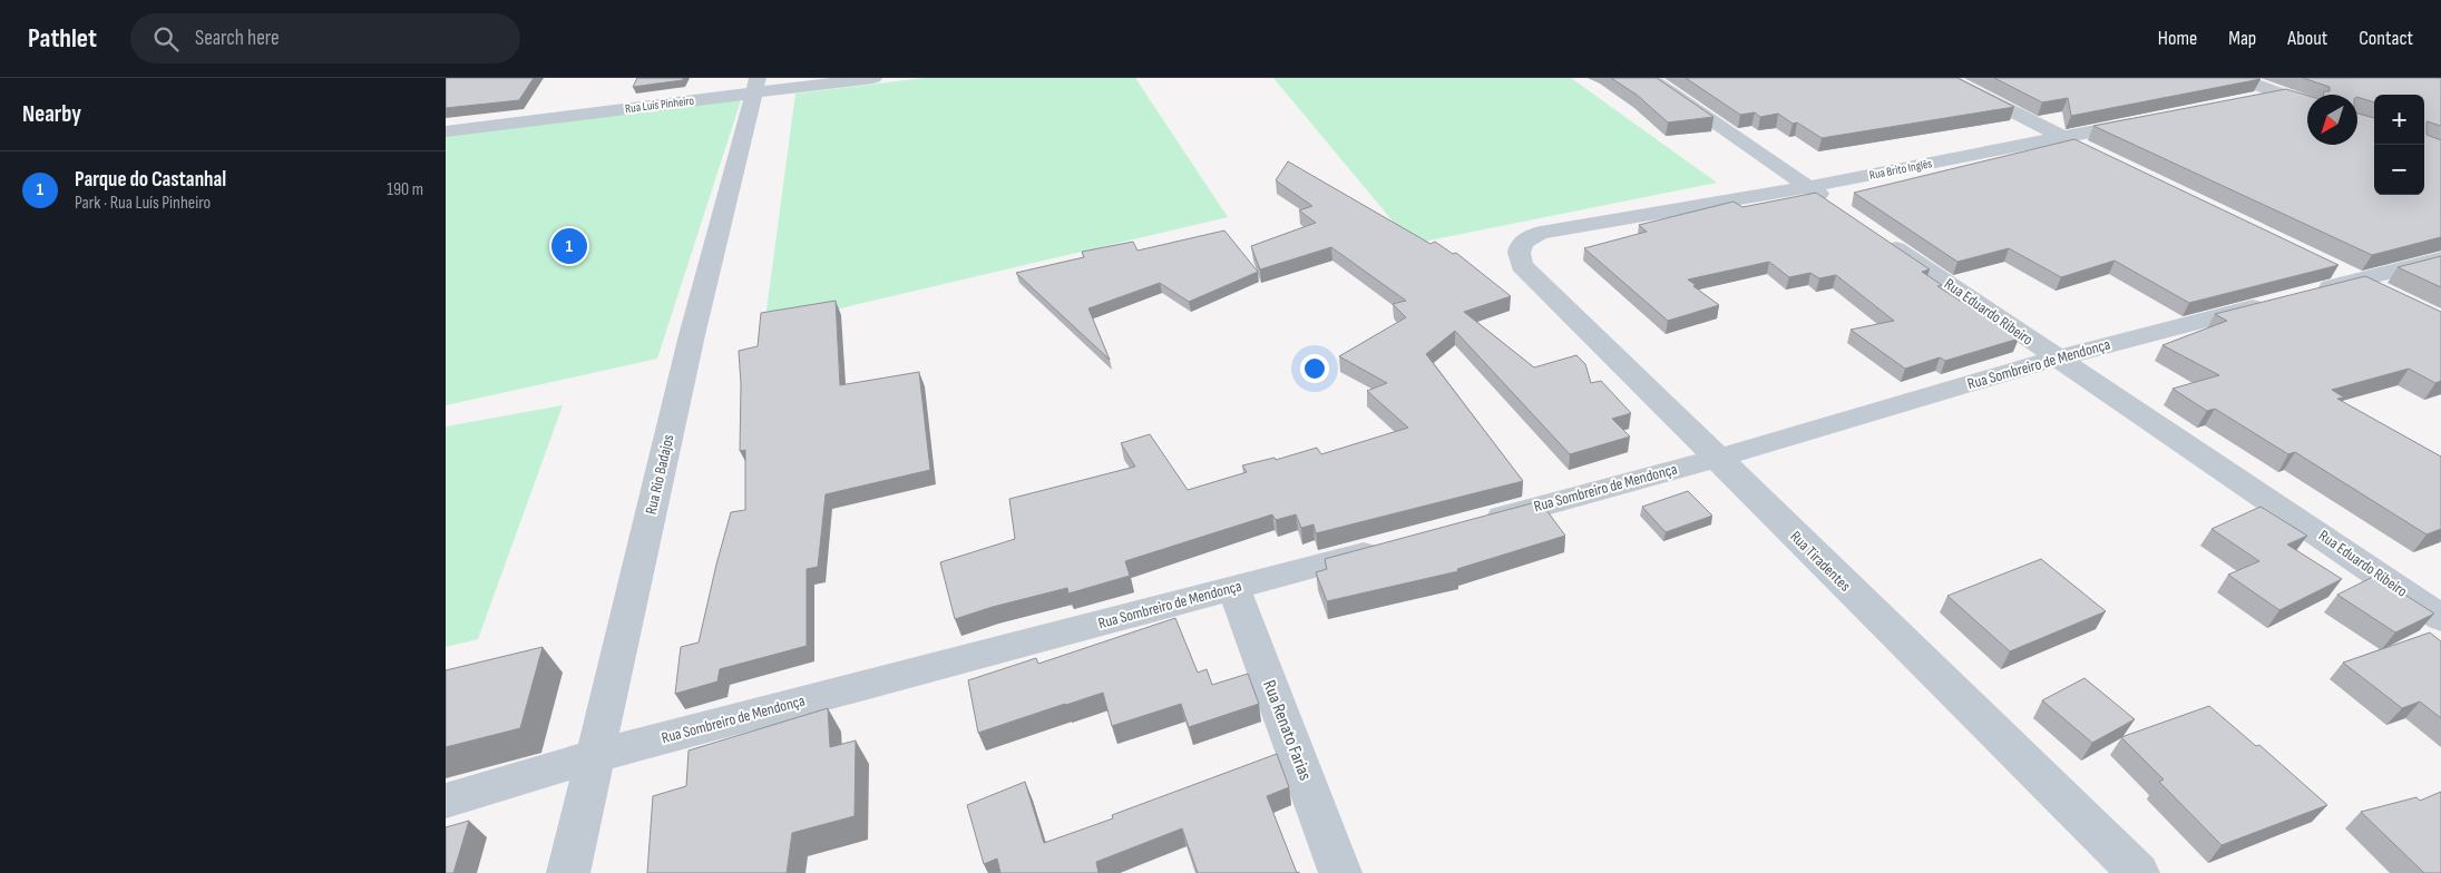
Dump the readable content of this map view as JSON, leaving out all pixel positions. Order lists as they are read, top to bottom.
{
  "streets": {
    "street": [
      "Rua Luís Pinheiro",
      "Rua Brito Inglês",
      "Rua Eduardo Ribeiro",
      "Rua Sombreiro de Mendonça",
      "Rua Rio Badajos",
      "Rua Tiradentes",
      "Rua Renato Farias"
    ]
  },
  "crossings": [
    ["Rua Luís Pinheiro", "Rua Rio Badajos"],
    ["Rua Brito Inglês", "Rua Tiradentes"],
    ["Rua Eduardo Ribeiro", "Rua Sombreiro de Mendonça"],
    ["Rua Sombreiro de Mendonça", "Rua Rio Badajos"],
    ["Rua Sombreiro de Mendonça", "Rua Tiradentes"],
    ["Rua Sombreiro de Mendonça", "Rua Renato Farias"]
  ],
  "north": "bottom left",
  "page": {
    "header": "Pathlet",
    "search": "Search here",
    "nav": [
      "Home",
      "Map",
      "About",
      "Contact"
    ],
    "heading": "Nearby",
    "map_buttons": ["+", "−"],
    "list": [
      {
        "mark": "1",
        "name": "Parque do Castanhal",
        "note": "Park · Rua Luís Pinheiro",
        "value": "190 m"
      }
    ],
    "pins": "1"
  }
}
